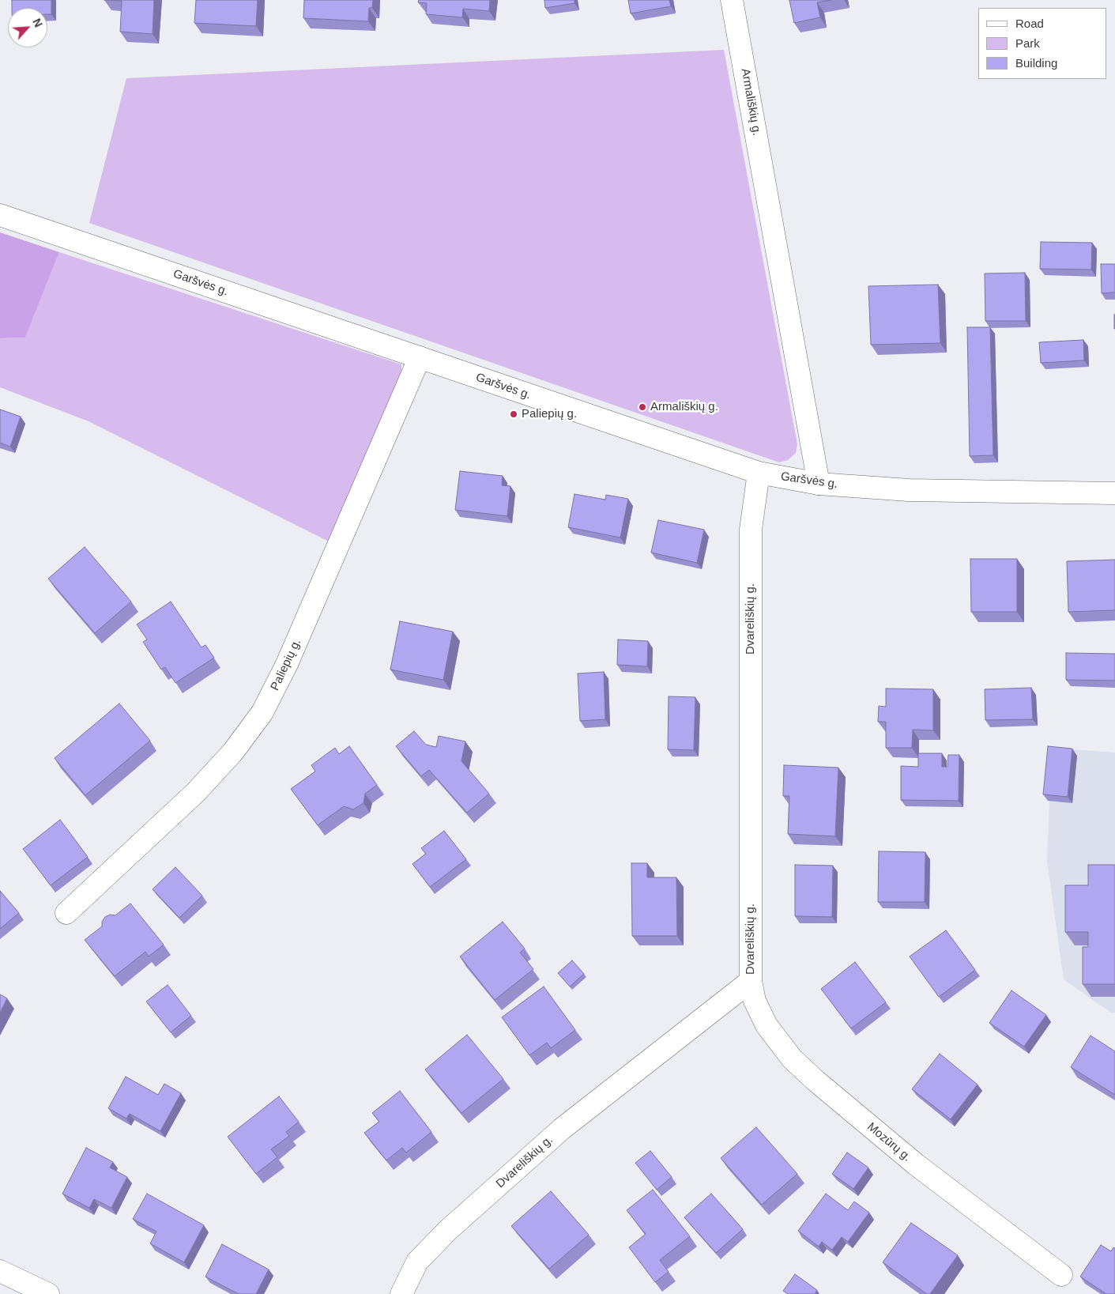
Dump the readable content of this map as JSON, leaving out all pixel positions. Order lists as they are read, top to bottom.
{
  "streets": {
    "street": [
      "Armališkių g.",
      "Garšvės g.",
      "Dvareliškių g.",
      "Paliepių g.",
      "Mozūrų g."
    ]
  },
  "crossings": [
    ["Armališkių g.", "Garšvės g."],
    ["Garšvės g.", "Dvareliškių g."],
    ["Garšvės g.", "Paliepių g."],
    ["Dvareliškių g.", "Mozūrų g."]
  ],
  "places": ["Armališkių g.", "Paliepių g."],
  "legend": ["Road", "Park", "Building"],
  "north": "top right"
}
